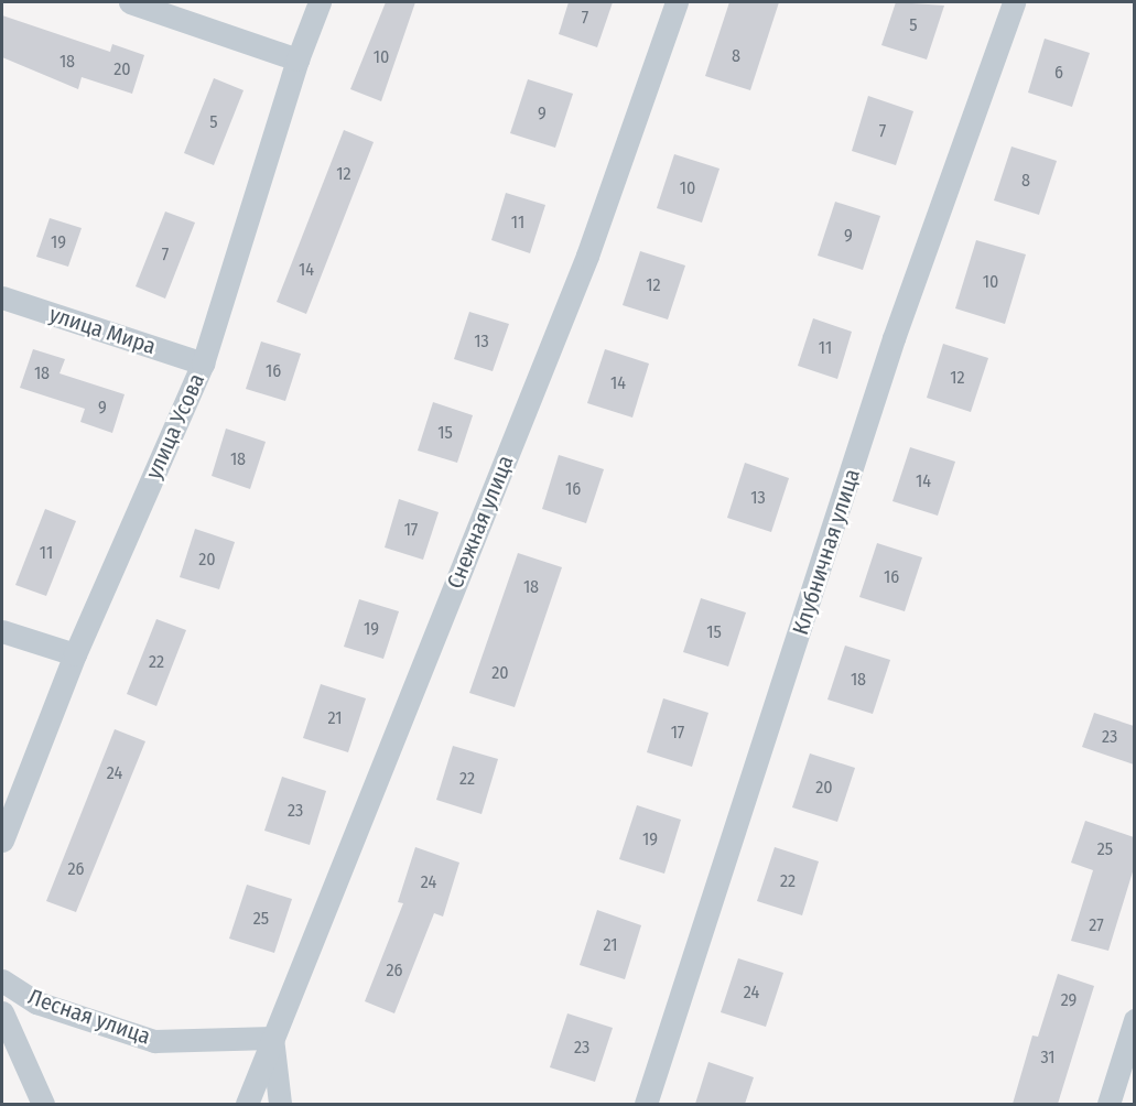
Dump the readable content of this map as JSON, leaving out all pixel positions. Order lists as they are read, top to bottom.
{
  "streets": {
    "street": [
      "улица Мира",
      "улица Усова",
      "Снежная улица",
      "Клубничная улица",
      "Лесная улица"
    ]
  },
  "crossings": [
    ["улица Мира", "улица Усова"],
    ["Снежная улица", "Лесная улица"]
  ],
  "house_numbers": [
    "7",
    "5",
    "8",
    "10",
    "18",
    "20",
    "6",
    "9",
    "5",
    "7",
    "12",
    "8",
    "10",
    "11",
    "9",
    "19",
    "7",
    "14",
    "10",
    "12",
    "13",
    "11",
    "16",
    "18",
    "12",
    "14",
    "9",
    "15",
    "18",
    "14",
    "16",
    "13",
    "17",
    "11",
    "20",
    "16",
    "18",
    "19",
    "15",
    "22",
    "20",
    "18",
    "21",
    "17",
    "23",
    "24",
    "22",
    "20",
    "23",
    "19",
    "25",
    "26",
    "22",
    "24",
    "25",
    "27",
    "21",
    "26",
    "24",
    "29",
    "23",
    "31"
  ]
}
